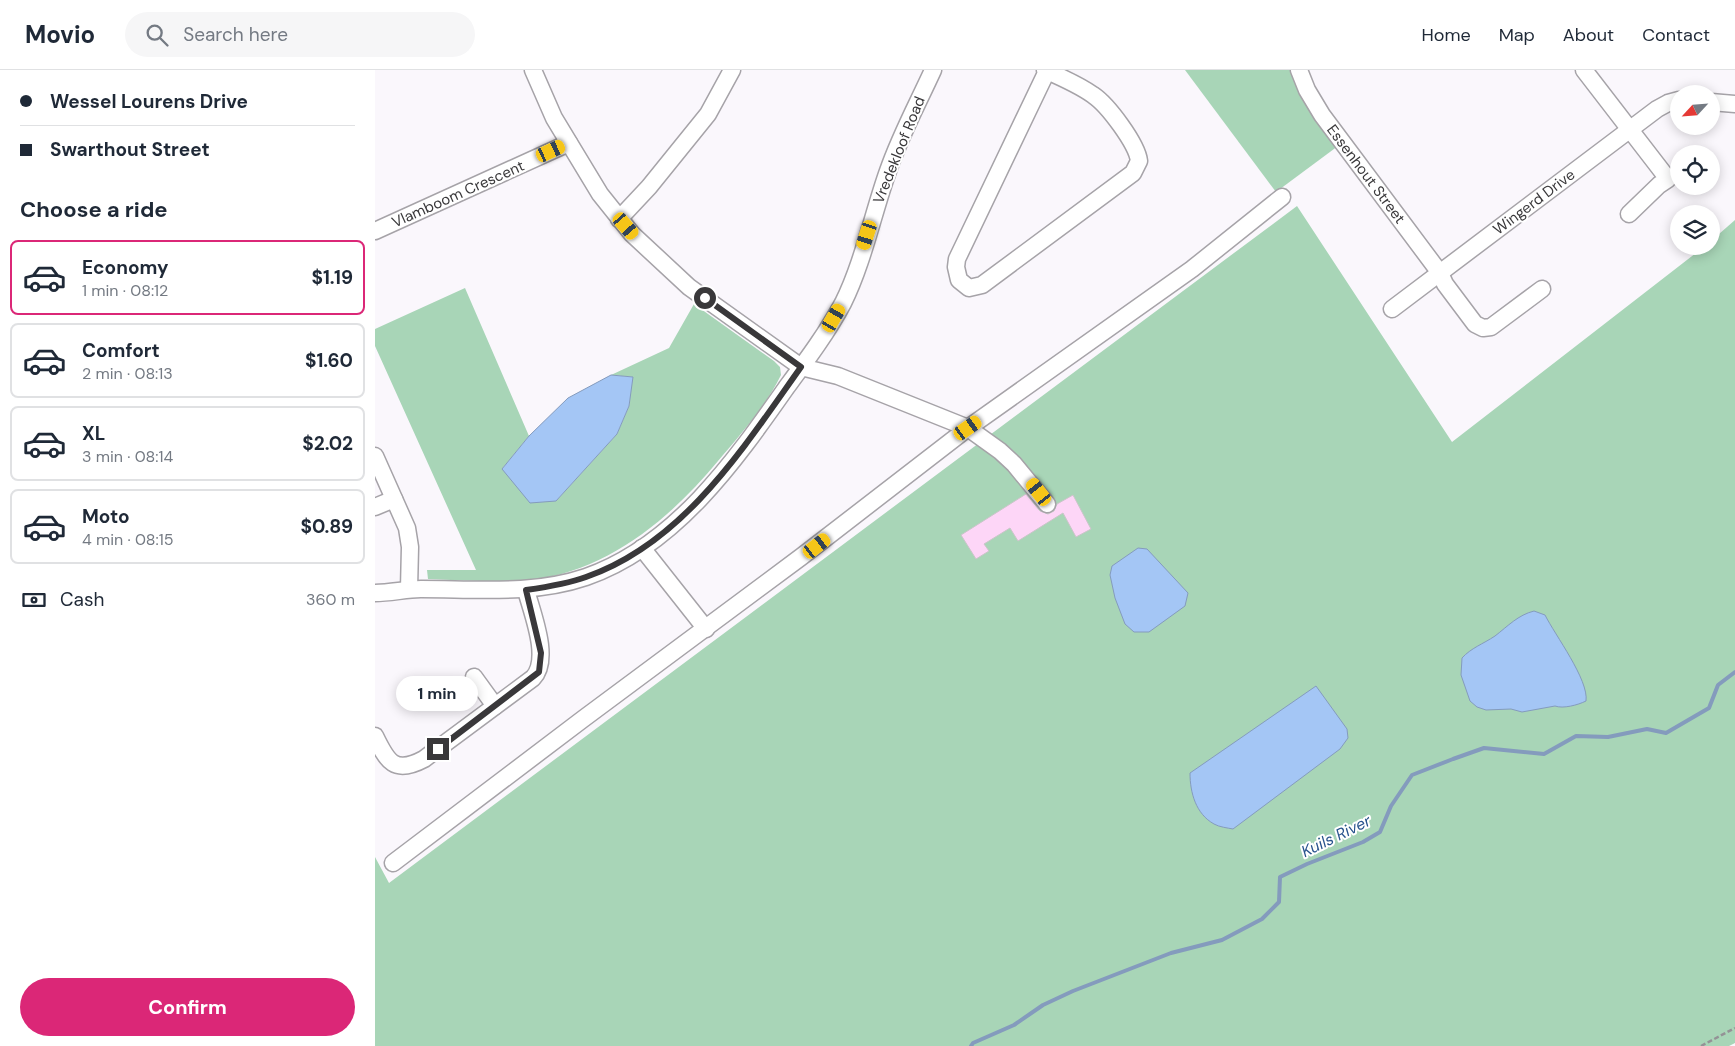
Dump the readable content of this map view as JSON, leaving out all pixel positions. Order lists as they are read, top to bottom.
{
  "streets": {
    "street": [
      "Vredekloof Road",
      "Essenhout Street",
      "Vlamboom Crescent",
      "Wingerd Drive"
    ]
  },
  "crossings": [
    ["Essenhout Street", "Wingerd Drive"]
  ],
  "water": ["Kuils River"],
  "north": "bottom left",
  "page": {
    "header": "Movio",
    "search": "Search here",
    "nav": [
      "Home",
      "Map",
      "About",
      "Contact"
    ],
    "banner": ["Wessel Lourens Drive", "Swarthout Street"],
    "heading": "Choose a ride",
    "list": [
      {
        "name": "Economy",
        "note": "1 min · 08:12",
        "value": "$1.19"
      },
      {
        "name": "Comfort",
        "note": "2 min · 08:13",
        "value": "$1.60"
      },
      {
        "name": "XL",
        "note": "3 min · 08:14",
        "value": "$2.02"
      },
      {
        "name": "Moto",
        "note": "4 min · 08:15",
        "value": "$0.89"
      }
    ],
    "pay": ["Cash", "360 m"],
    "bubble": "1 min",
    "buttons": "Confirm"
  }
}
